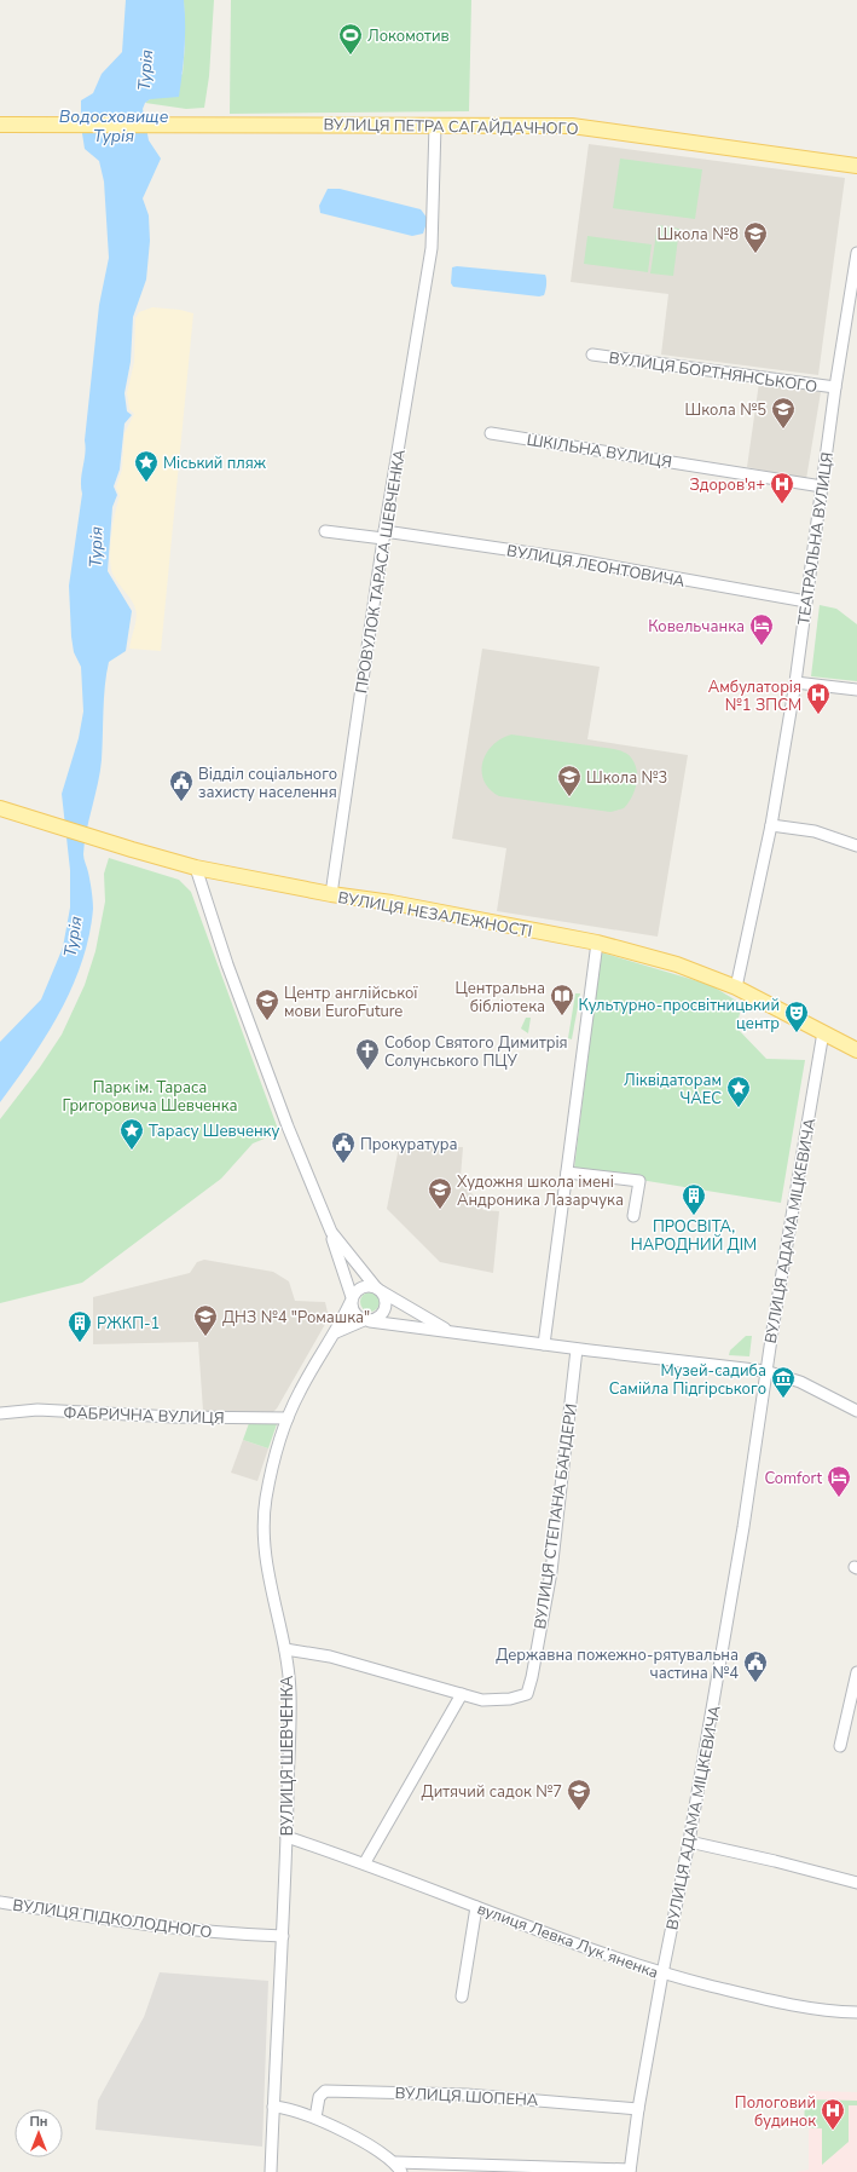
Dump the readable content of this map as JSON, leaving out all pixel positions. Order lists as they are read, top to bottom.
{
  "streets": {
    "main road": ["ВУЛИЦЯ ПЕТРА САГАЙДАЧНОГО", "ВУЛИЦЯ НЕЗАЛЕЖНОСТІ"],
    "street": [
      "ВУЛИЦЯ БОРТНЯНСЬКОГО",
      "ШКІЛЬНА ВУЛИЦЯ",
      "ТЕАТРАЛЬНА ВУЛИЦЯ",
      "ВУЛИЦЯ ЛЕОНТОВИЧА",
      "ПРОВУЛОК ТАРАСА ШЕВЧЕНКА",
      "ВУЛИЦЯ АДАМА МІЦКЕВИЧА",
      "ФАБРИЧНА ВУЛИЦЯ",
      "ВУЛИЦЯ СТЕПАНА БАНДЕРИ",
      "ВУЛИЦЯ ШЕВЧЕНКА",
      "ВУЛИЦЯ ПІДКОЛОДНОГО",
      "вулиця Левка Лукʼяненка",
      "ВУЛИЦЯ ШОПЕНА"
    ]
  },
  "crossings": [
    ["ВУЛИЦЯ ПЕТРА САГАЙДАЧНОГО", "ПРОВУЛОК ТАРАСА ШЕВЧЕНКА"],
    ["ВУЛИЦЯ БОРТНЯНСЬКОГО", "ТЕАТРАЛЬНА ВУЛИЦЯ"],
    ["ШКІЛЬНА ВУЛИЦЯ", "ТЕАТРАЛЬНА ВУЛИЦЯ"],
    ["ТЕАТРАЛЬНА ВУЛИЦЯ", "ВУЛИЦЯ ЛЕОНТОВИЧА"],
    ["ТЕАТРАЛЬНА ВУЛИЦЯ", "ВУЛИЦЯ НЕЗАЛЕЖНОСТІ"],
    ["ВУЛИЦЯ ЛЕОНТОВИЧА", "ПРОВУЛОК ТАРАСА ШЕВЧЕНКА"],
    ["ПРОВУЛОК ТАРАСА ШЕВЧЕНКА", "ВУЛИЦЯ НЕЗАЛЕЖНОСТІ"],
    ["ВУЛИЦЯ НЕЗАЛЕЖНОСТІ", "ВУЛИЦЯ АДАМА МІЦКЕВИЧА"],
    ["ВУЛИЦЯ АДАМА МІЦКЕВИЧА", "вулиця Левка Лукʼяненка"],
    ["ВУЛИЦЯ АДАМА МІЦКЕВИЧА", "ВУЛИЦЯ ШОПЕНА"],
    ["ФАБРИЧНА ВУЛИЦЯ", "ВУЛИЦЯ ШЕВЧЕНКА"],
    ["ВУЛИЦЯ СТЕПАНА БАНДЕРИ", "ВУЛИЦЯ ШЕВЧЕНКА"],
    ["ВУЛИЦЯ ШЕВЧЕНКА", "ВУЛИЦЯ ПІДКОЛОДНОГО"],
    ["ВУЛИЦЯ ШЕВЧЕНКА", "вулиця Левка Лукʼяненка"]
  ],
  "water": ["Турія", "Водосховище Турія"],
  "parks": ["Парк ім. Тараса Григоровича Шевченка"],
  "places": {
    "sports": ["Локомотив"],
    "school or university": [
      "Школа №8",
      "Школа №5",
      "Школа №3",
      "Центр англійської мови EuroFuture",
      "Художня школа імені Андроника Лазарчука",
      "ДНЗ №4 \"Ромашка\"",
      "Дитячий садок №7"
    ],
    "place": ["Міський пляж", "Ліквідаторам ЧАЕС", "Тарасу Шевченку"],
    "hospital": ["Здоров'я+", "Амбулаторія №1 ЗПСМ", "Пологовий будинок"],
    "hotel": ["Ковельчанка", "Comfort"],
    "public building": ["Відділ соціального захисту населення", "Прокуратура", "Державна пожежно-рятувальна частина №4"],
    "library": ["Центральна бібліотека"],
    "theatre": ["Культурно-просвітницький центр"],
    "church": ["Собор Святого Димитрія Солунського ПЦУ"],
    "building": ["ПРОСВІТА, НАРОДНИЙ ДІМ", "РЖКП-1"],
    "museum": ["Музей-садиба Самійла Підгірського"]
  },
  "north": "top"
}
